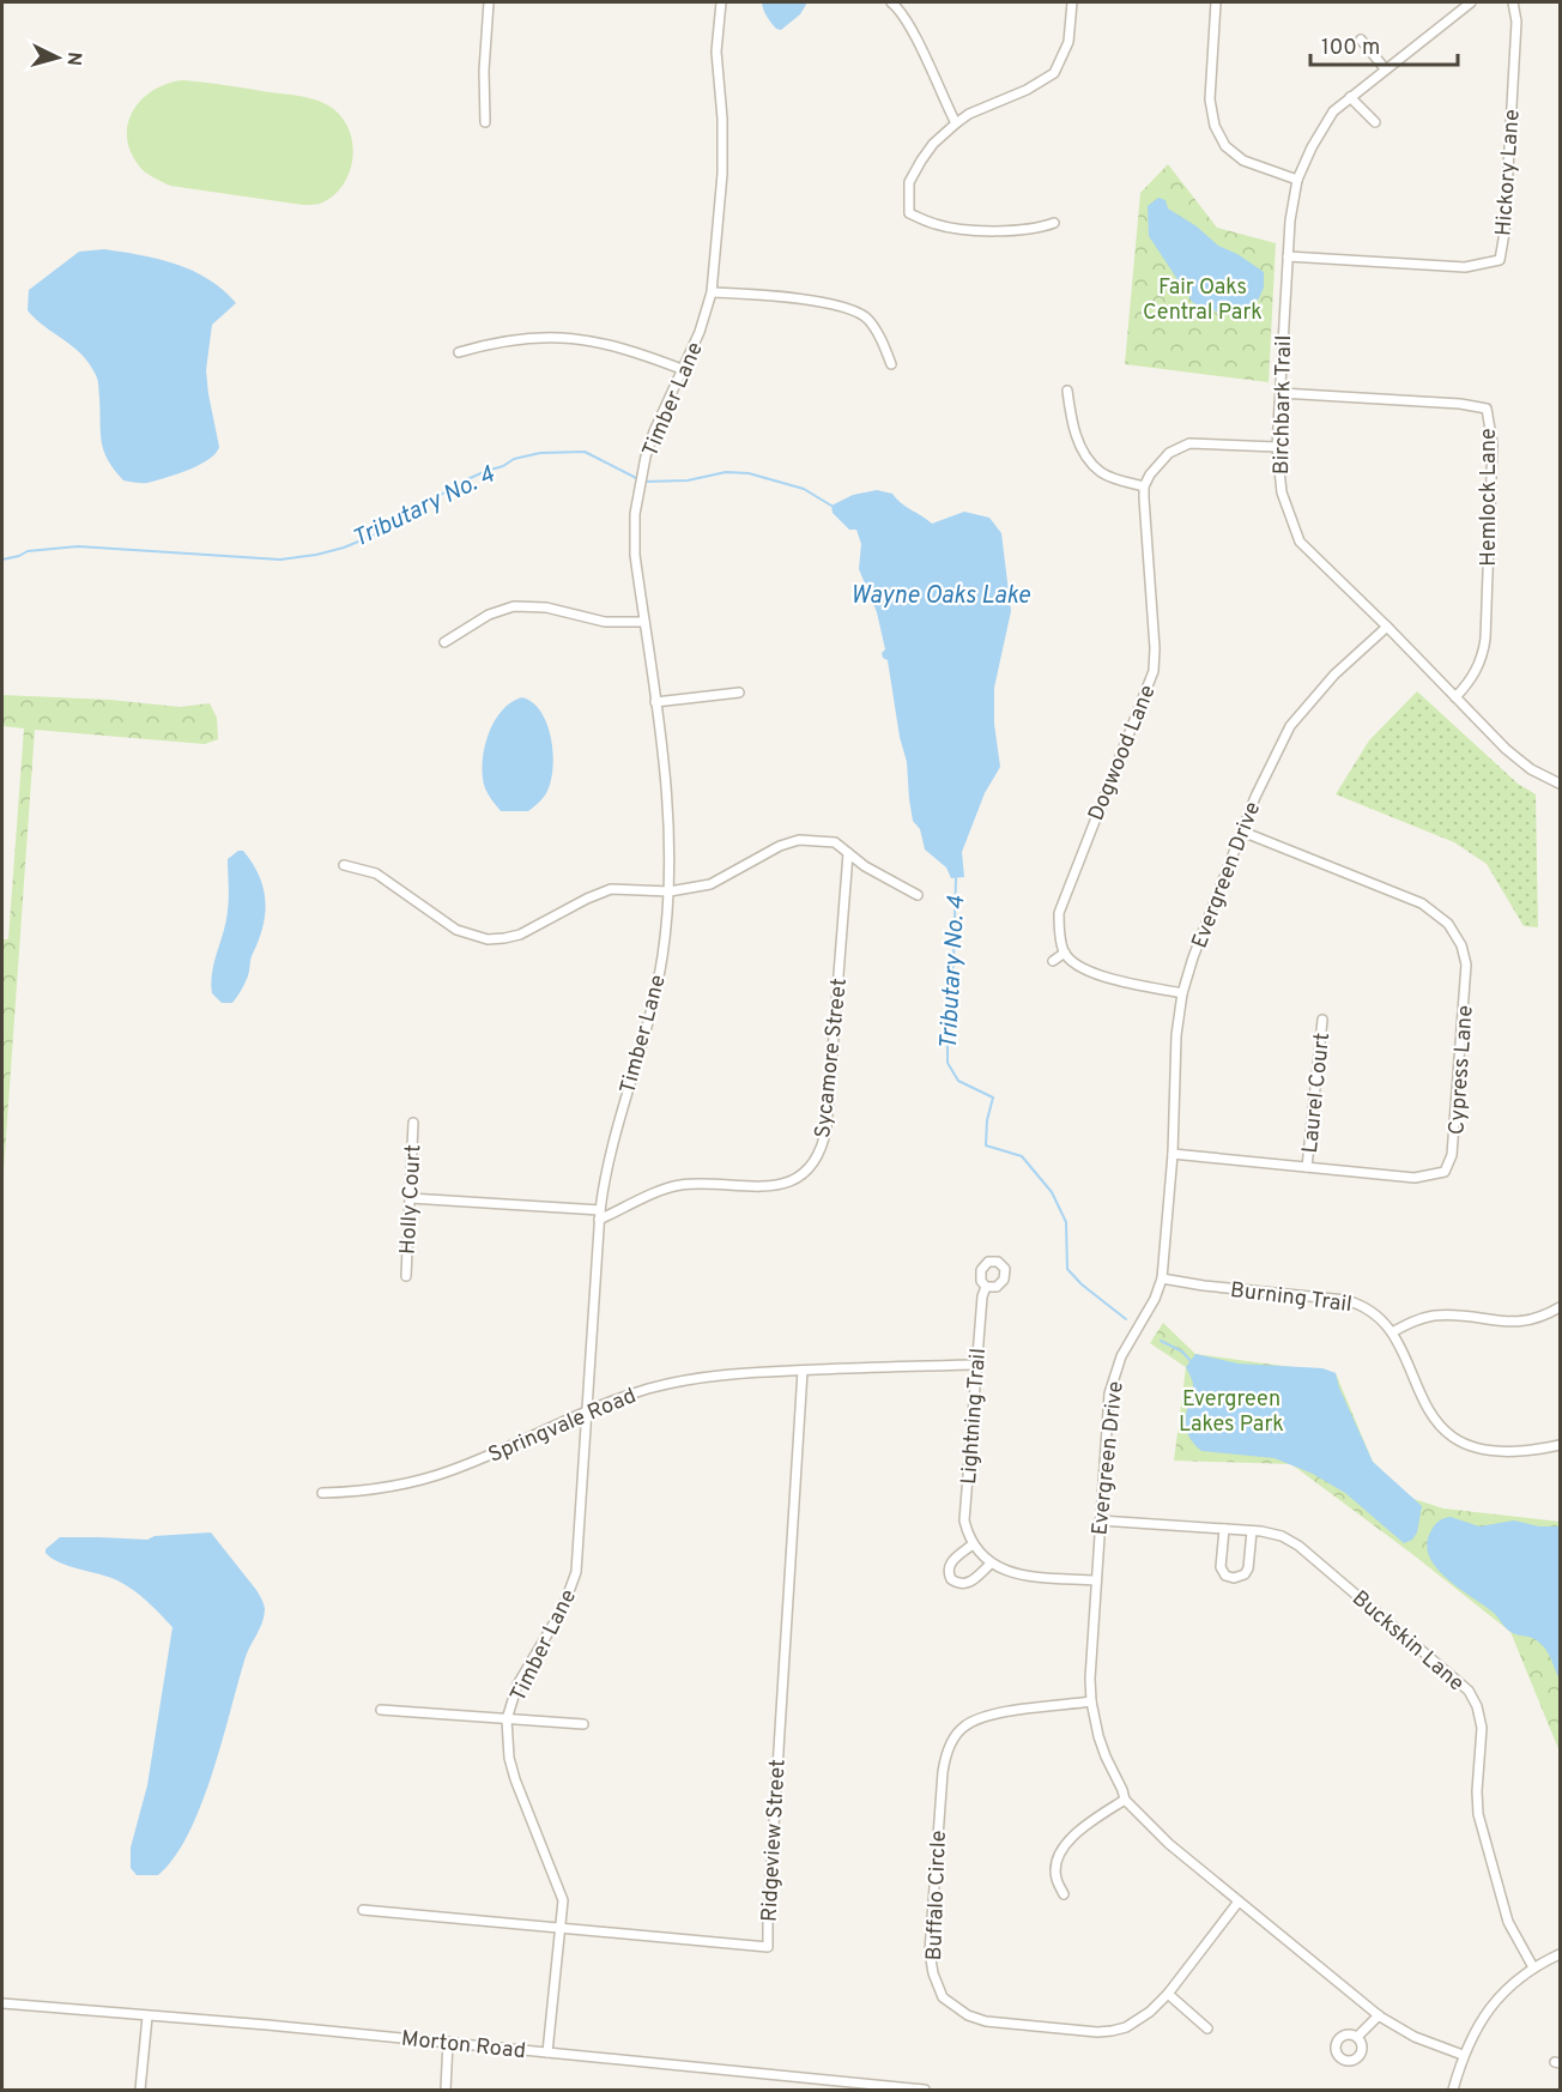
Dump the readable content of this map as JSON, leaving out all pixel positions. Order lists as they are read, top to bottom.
{
  "streets": {
    "street": [
      "Hickory Lane",
      "Timber Lane",
      "Birchbark Trail",
      "Hemlock Lane",
      "Dogwood Lane",
      "Evergreen Drive",
      "Sycamore Street",
      "Cypress Lane",
      "Laurel Court",
      "Holly Court",
      "Burning Trail",
      "Lightning Trail",
      "Springvale Road",
      "Buckskin Lane",
      "Ridgeview Street",
      "Buffalo Circle",
      "Morton Road"
    ]
  },
  "crossings": [
    ["Hickory Lane", "Birchbark Trail"],
    ["Timber Lane", "Sycamore Street"],
    ["Timber Lane", "Springvale Road"],
    ["Timber Lane", "Ridgeview Street"],
    ["Timber Lane", "Morton Road"],
    ["Birchbark Trail", "Hemlock Lane"],
    ["Birchbark Trail", "Evergreen Drive"],
    ["Evergreen Drive", "Cypress Lane"],
    ["Evergreen Drive", "Burning Trail"],
    ["Evergreen Drive", "Buckskin Lane"],
    ["Evergreen Drive", "Buffalo Circle"],
    ["Sycamore Street", "Holly Court"],
    ["Cypress Lane", "Laurel Court"],
    ["Lightning Trail", "Springvale Road"],
    ["Springvale Road", "Ridgeview Street"]
  ],
  "water": ["Tributary No. 4", "Wayne Oaks Lake"],
  "parks": ["Fair Oaks Central Park", "Evergreen Lakes Park"],
  "scale_bar": "100 m",
  "north": "right"
}
